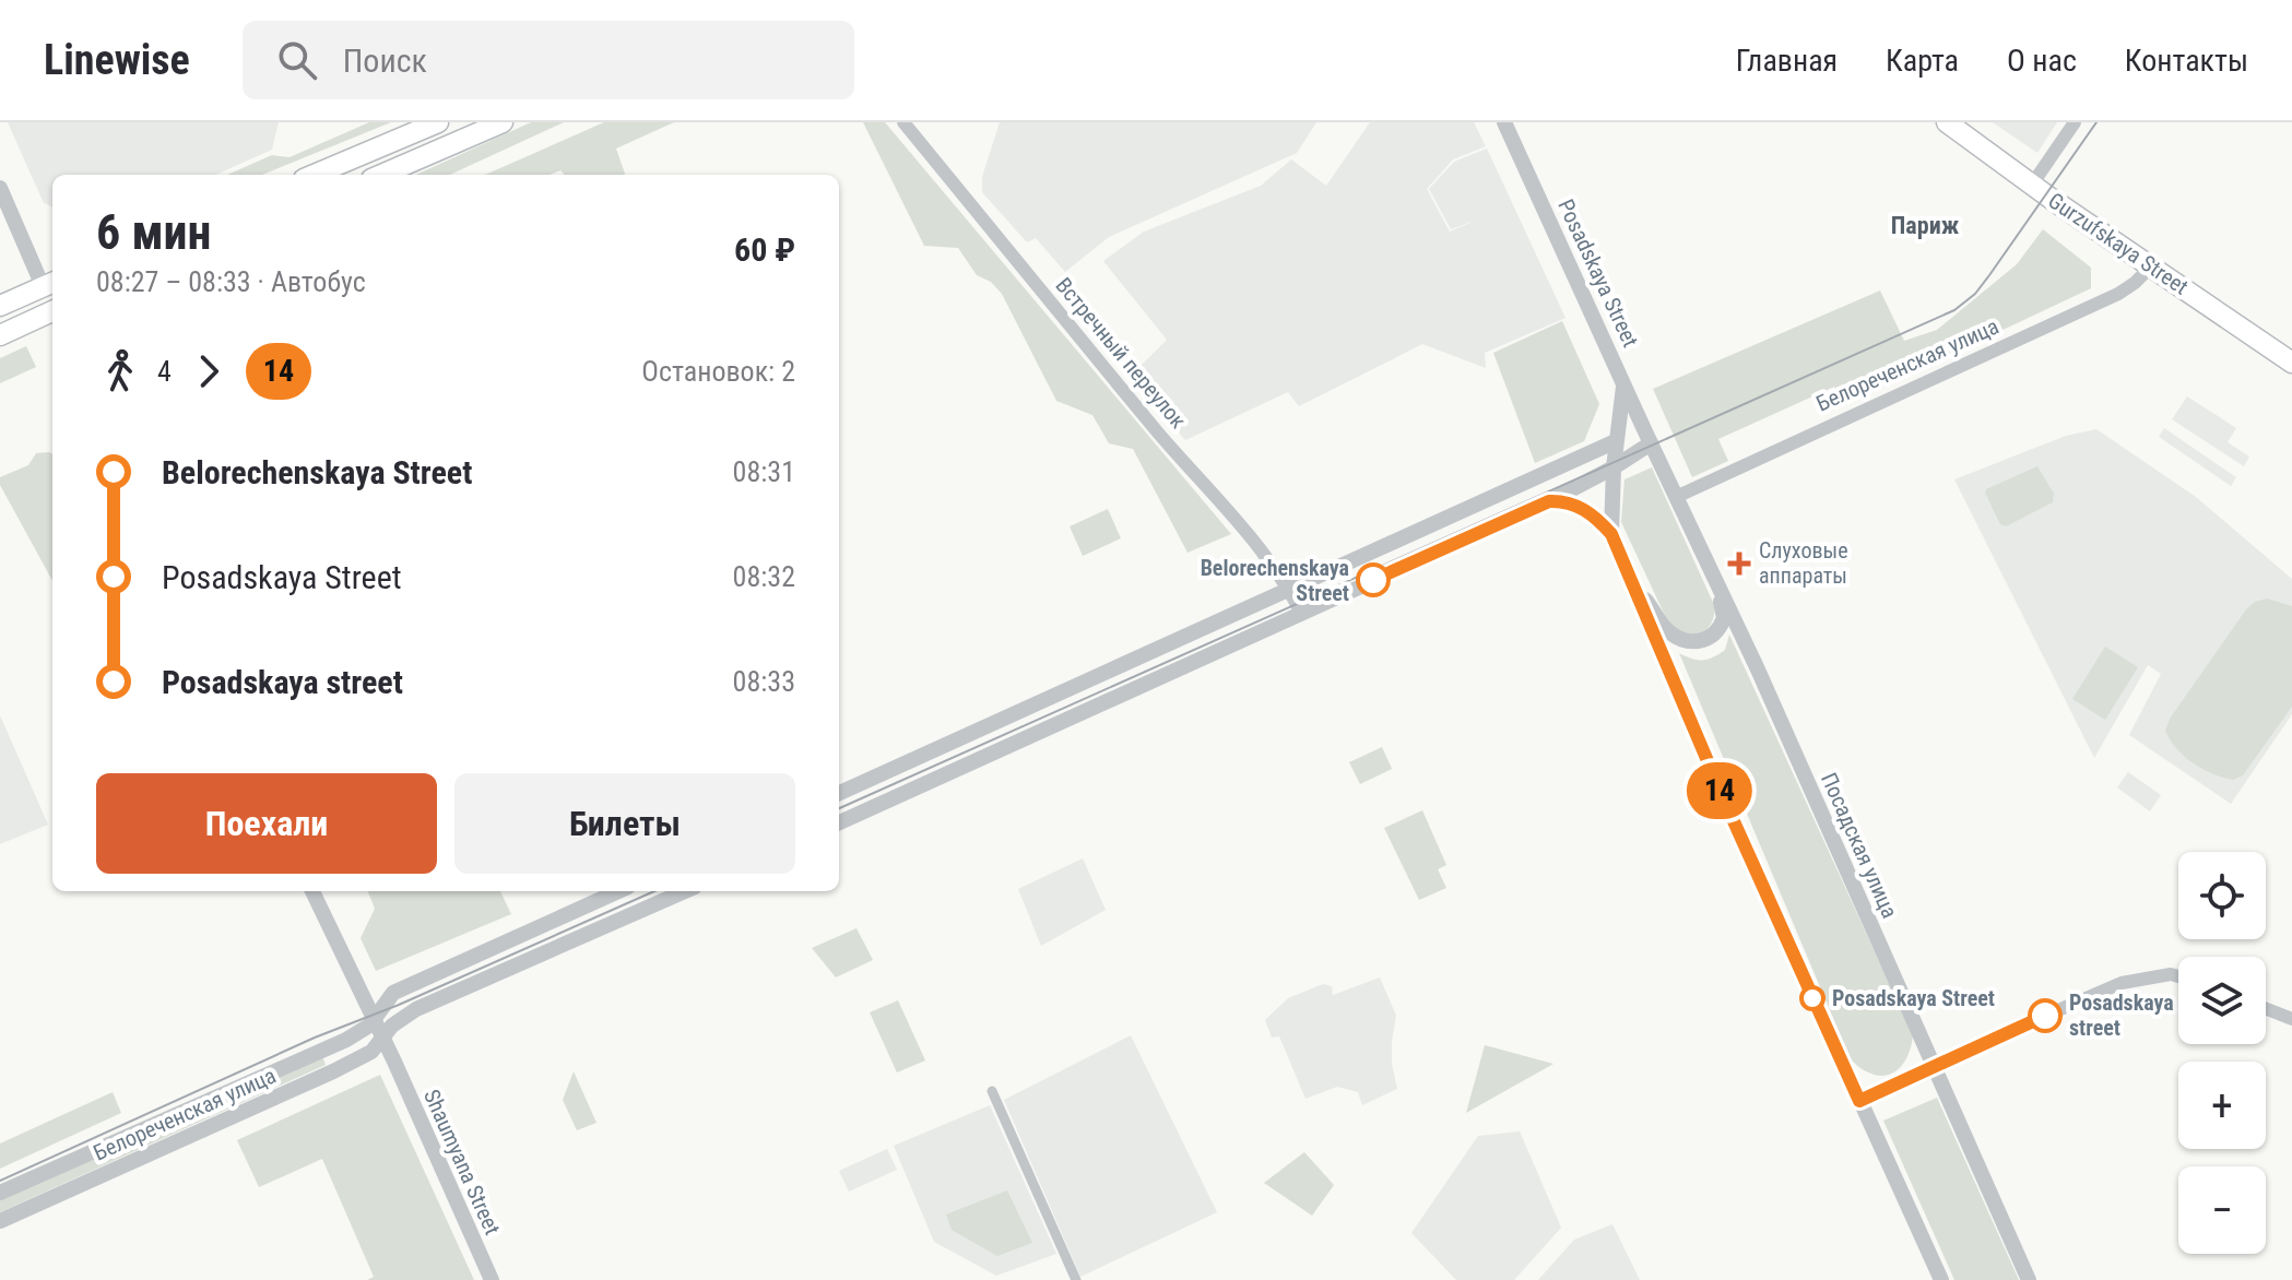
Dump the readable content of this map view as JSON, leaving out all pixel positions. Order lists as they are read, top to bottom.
{
  "streets": {
    "main road": ["Gurzufskaya Street"],
    "street": [
      "Posadskaya Street",
      "Встречный переулок",
      "Белореченская улица",
      "Посадская улица"
    ]
  },
  "crossings": [
    ["Gurzufskaya Street", "Белореченская улица"],
    ["Posadskaya Street", "Посадская улица"],
    ["Белореченская улица", "Посадская улица"]
  ],
  "districts": ["Париж"],
  "places": {
    "health": ["Слуховые аппараты"],
    "other": ["Belorechenskaya Street", "Posadskaya Street", "Posadskaya street"]
  },
  "lines": ["bus line 14"],
  "page": {
    "header": "Linewise",
    "search": "Поиск",
    "nav": [
      "Главная",
      "Карта",
      "О нас",
      "Контакты"
    ],
    "on_map": "14",
    "heading": ["6 мин", "08:27 – 08:33 · Автобус", "60 ₽"],
    "legs": ["4", "14", "Остановок: 2"],
    "list": [
      {
        "name": "Belorechenskaya Street",
        "value": "08:31"
      },
      {
        "name": "Posadskaya Street",
        "value": "08:32"
      },
      {
        "name": "Posadskaya street",
        "value": "08:33"
      }
    ],
    "buttons": ["Поехали", "Билеты"],
    "map_buttons": ["+", "−"]
  }
}
